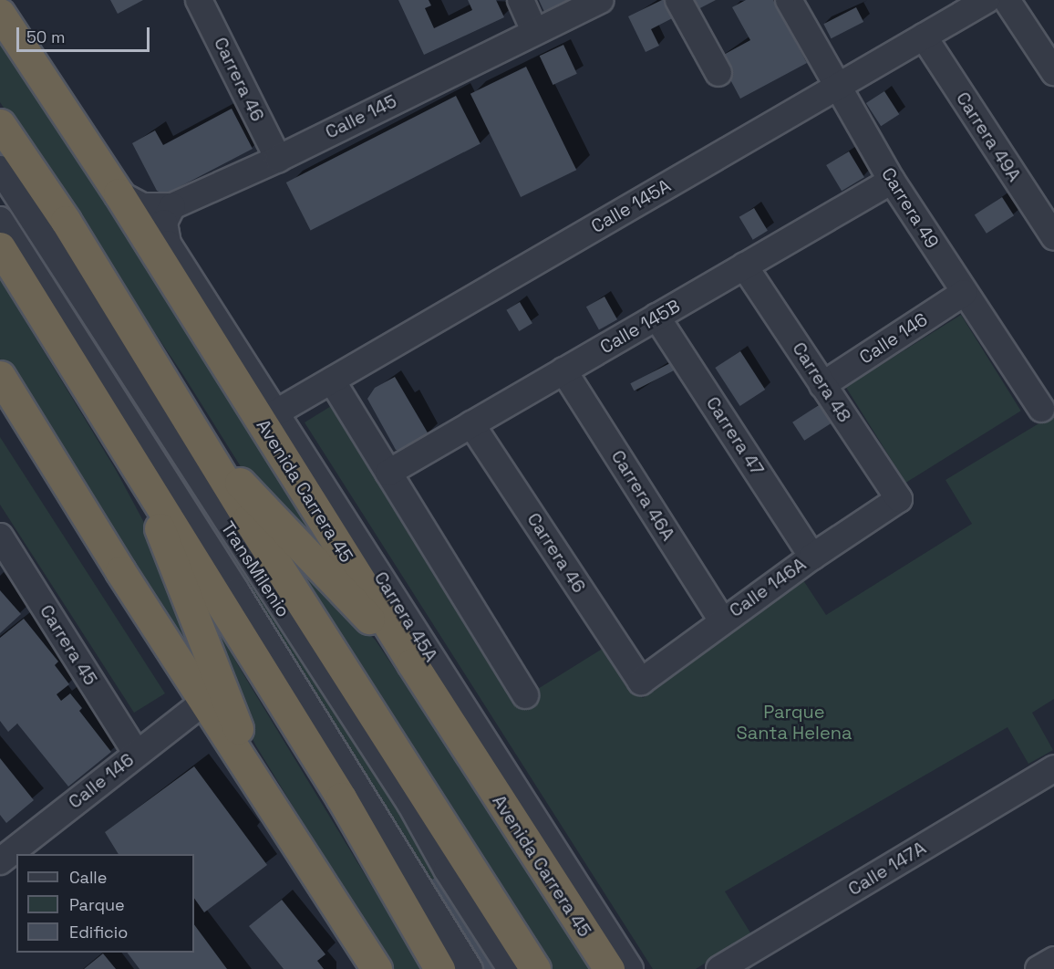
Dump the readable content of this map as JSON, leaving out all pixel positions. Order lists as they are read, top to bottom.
{
  "streets": {
    "highway": ["Avenida Carrera 45"],
    "street": [
      "Carrera 46",
      "Calle 145",
      "Carrera 49A",
      "Calle 145A",
      "Carrera 49",
      "Calle 145B",
      "Calle 146",
      "Carrera 48",
      "Carrera 47",
      "Carrera 46A",
      "TransMilenio",
      "Calle 146A",
      "Carrera 45A",
      "Carrera 45",
      "Calle 147A"
    ]
  },
  "crossings": [
    ["Carrera 46", "Calle 145"],
    ["Carrera 46", "Calle 145B"],
    ["Carrera 46", "Calle 146A"],
    ["Calle 145", "Avenida Carrera 45"],
    ["Calle 145", "Carrera 45A"],
    ["Carrera 49A", "Calle 145A"],
    ["Calle 145A", "Carrera 49"],
    ["Calle 145A", "Carrera 45A"],
    ["Carrera 49", "Calle 145B"],
    ["Carrera 49", "Calle 146"],
    ["Calle 145B", "Carrera 48"],
    ["Calle 145B", "Carrera 47"],
    ["Calle 145B", "Carrera 46A"],
    ["Calle 146", "Carrera 48"],
    ["Calle 146", "Carrera 45"],
    ["Carrera 48", "Calle 146A"],
    ["Carrera 47", "Calle 146A"],
    ["Carrera 46A", "Calle 146A"]
  ],
  "parks": ["Parque Santa Helena"],
  "legend": ["Calle", "Parque", "Edificio"],
  "scale_bar": "50 m"
}
